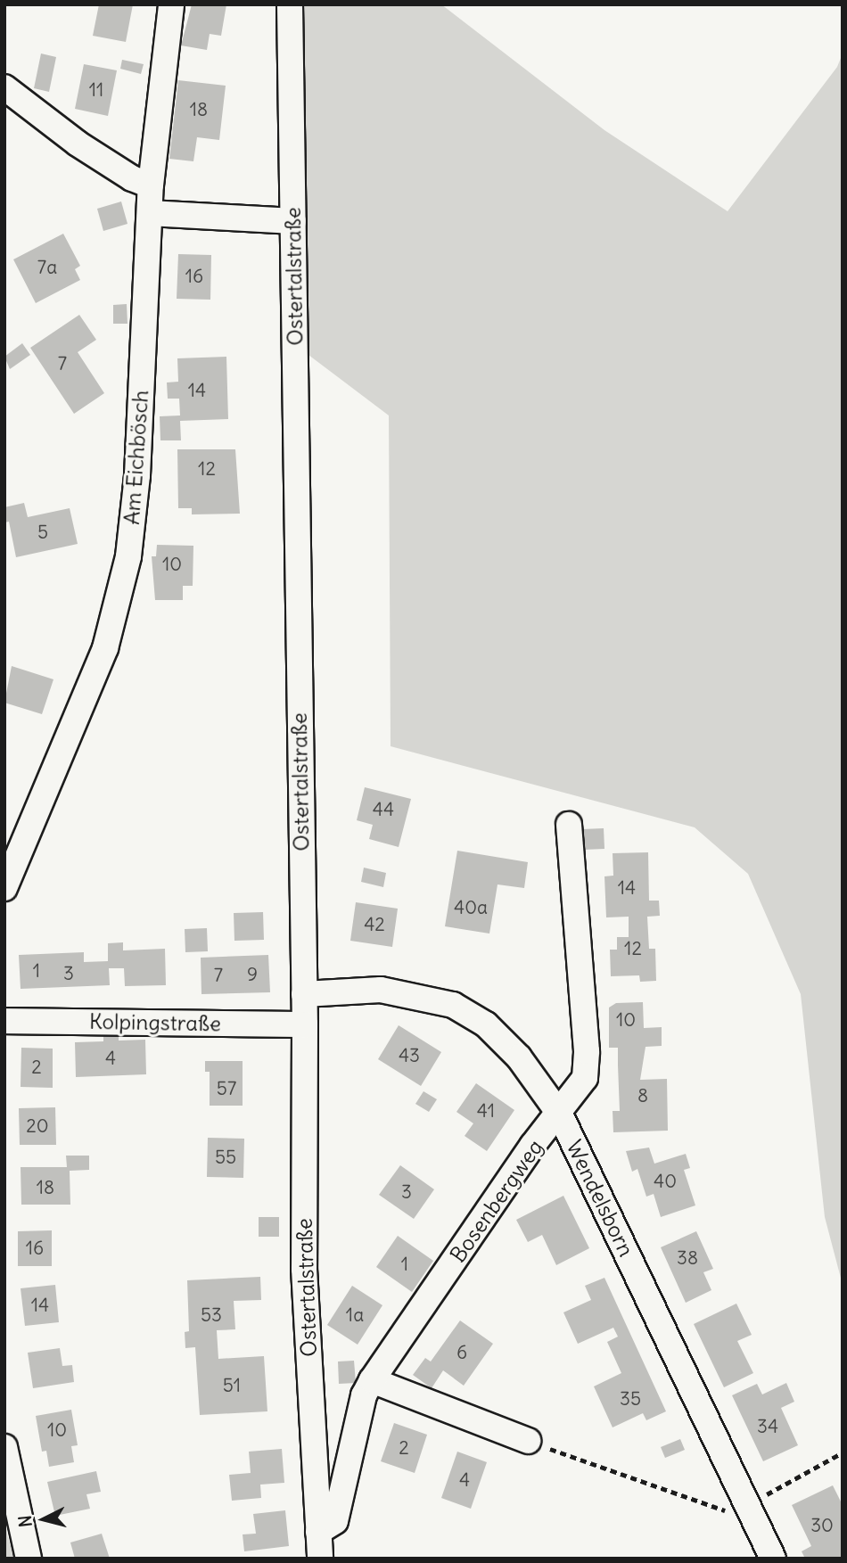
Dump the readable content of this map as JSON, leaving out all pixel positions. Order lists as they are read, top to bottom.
{
  "streets": {
    "street": [
      "Ostertalstraße",
      "Am Eichbösch",
      "Kolpingstraße",
      "Wendelsborn",
      "Bosenbergweg"
    ]
  },
  "crossings": [
    ["Ostertalstraße", "Kolpingstraße"],
    ["Ostertalstraße", "Wendelsborn"],
    ["Ostertalstraße", "Bosenbergweg"],
    ["Wendelsborn", "Bosenbergweg"]
  ],
  "house_numbers": [
    "11",
    "18",
    "7a",
    "16",
    "7",
    "14",
    "12",
    "5",
    "10",
    "44",
    "14",
    "40a",
    "42",
    "12",
    "1",
    "3",
    "9",
    "7",
    "10",
    "43",
    "4",
    "2",
    "57",
    "8",
    "41",
    "20",
    "55",
    "40",
    "18",
    "3",
    "16",
    "38",
    "1",
    "14",
    "53",
    "1a",
    "6",
    "51",
    "35",
    "34",
    "10",
    "2",
    "4",
    "30"
  ],
  "north": "left"
}
